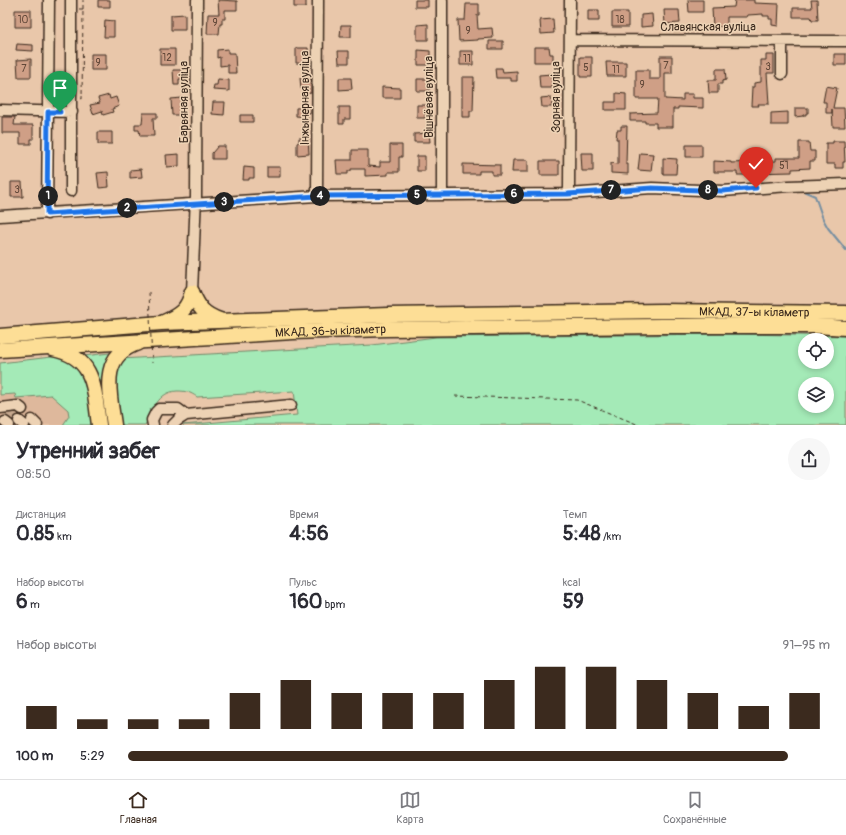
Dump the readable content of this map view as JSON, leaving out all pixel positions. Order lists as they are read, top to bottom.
{
  "streets": {
    "highway": ["МКАД, 37-ы кіламетр", "МКАД, 36-ы кіламетр"],
    "street": [
      "Славянская вуліца",
      "Вішнёвая вуліца",
      "Зорная вуліца",
      "Інжынерная вуліца",
      "Барвяная вуліца"
    ]
  },
  "crossings": [
    ["Славянская вуліца", "Зорная вуліца"],
    ["МКАД, 37-ы кіламетр", "МКАД, 36-ы кіламетр"]
  ],
  "house_numbers": [
    "10",
    "18",
    "9",
    "9",
    "12",
    "11",
    "9",
    "7",
    "3",
    "5",
    "7",
    "11",
    "9",
    "51",
    "3"
  ],
  "page": {
    "pins": [
      "7",
      "8",
      "6",
      "5",
      "1",
      "4",
      "3",
      "2"
    ],
    "heading": ["Утренний забег", "08:50"],
    "stats": [
      ["Дистанция", "0.85 km"],
      ["Время", "4:56"],
      ["Темп", "5:48 /km"],
      ["Набор высоты", "6 m"],
      ["Пульс", "160 bpm"],
      ["kcal", "59"]
    ],
    "chart": ["Набор высоты", "91–95 m"],
    "list": [
      {
        "name": "100 m",
        "note": "5:29"
      }
    ],
    "tabs": ["Главная", "Карта", "Сохранённые"]
  }
}
